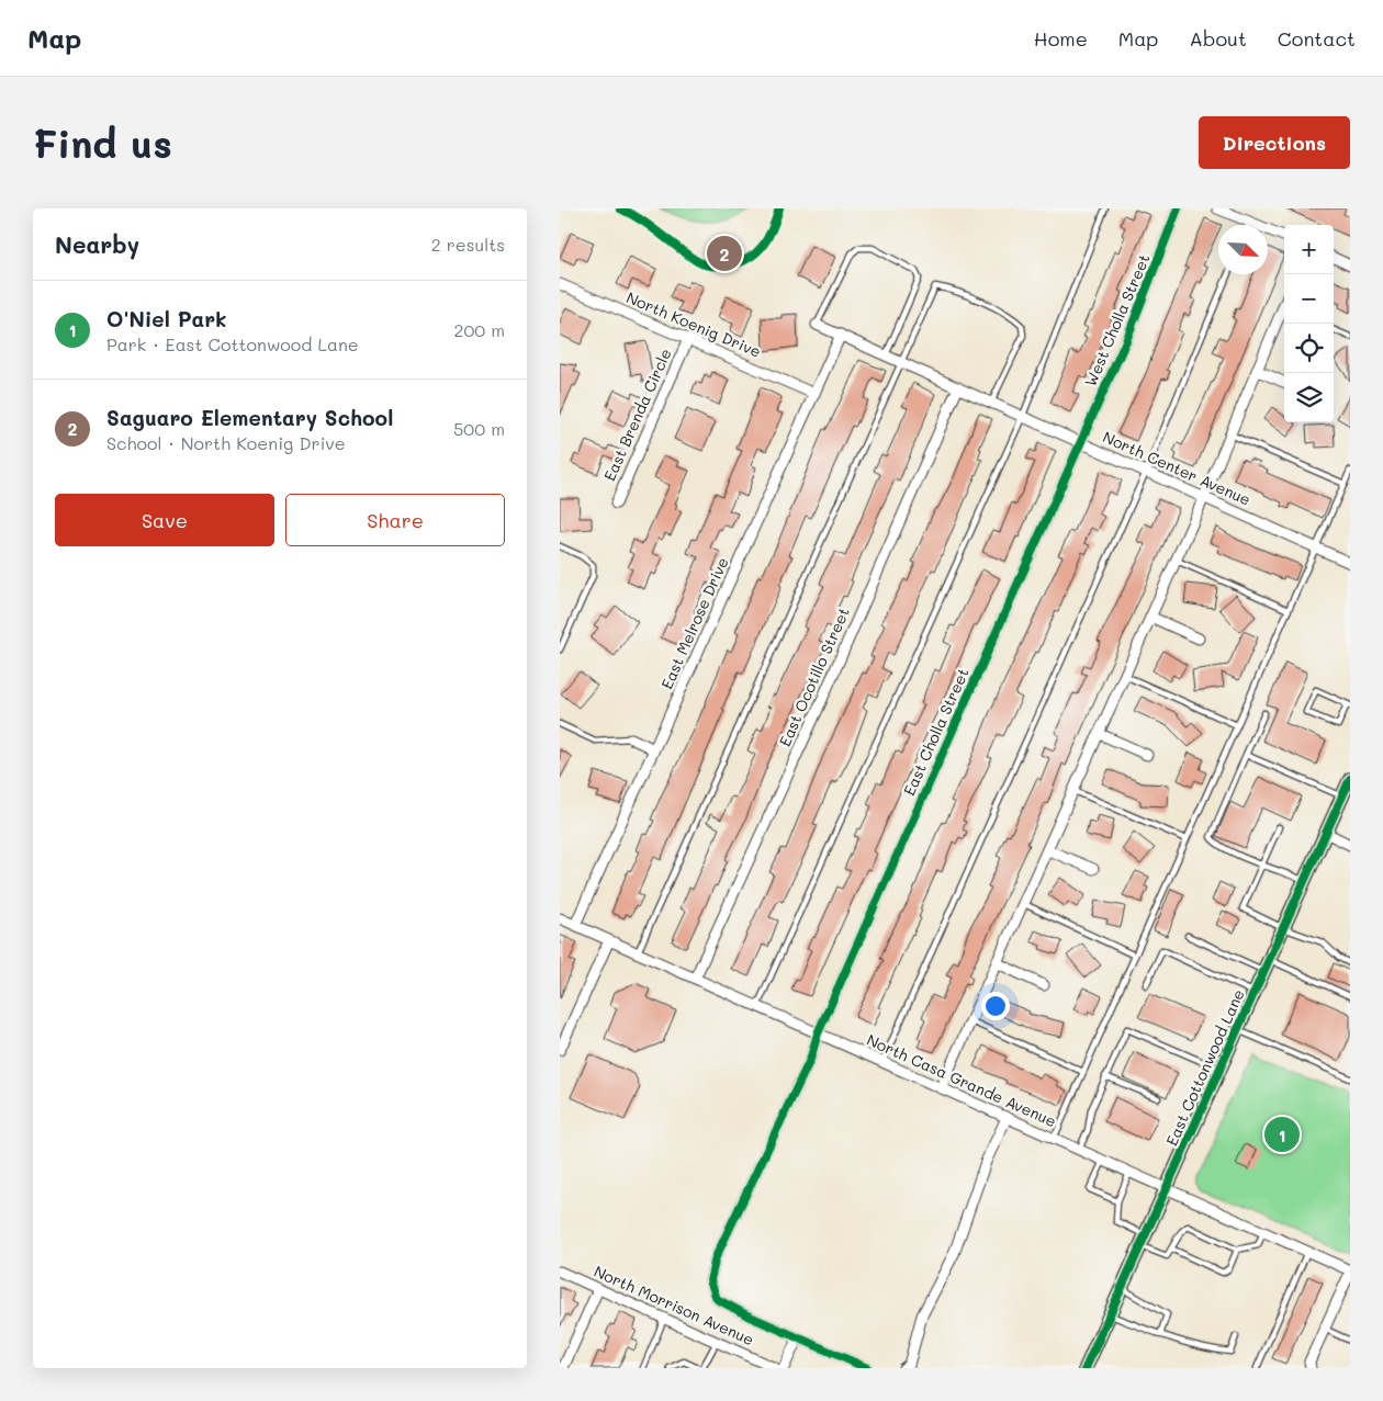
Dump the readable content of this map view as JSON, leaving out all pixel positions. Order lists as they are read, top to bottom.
{
  "streets": {
    "main road": ["East Cottonwood Lane"],
    "street": [
      "West Cholla Street",
      "North Koenig Drive",
      "East Brenda Circle",
      "North Center Avenue",
      "East Melrose Drive",
      "East Ocotillo Street",
      "East Cholla Street",
      "North Casa Grande Avenue",
      "North Morrison Avenue"
    ]
  },
  "crossings": [
    ["West Cholla Street", "North Center Avenue"],
    ["West Cholla Street", "East Cholla Street"],
    ["North Koenig Drive", "East Brenda Circle"],
    ["North Koenig Drive", "East Melrose Drive"],
    ["North Center Avenue", "East Melrose Drive"],
    ["North Center Avenue", "East Ocotillo Street"],
    ["North Center Avenue", "East Cholla Street"],
    ["East Melrose Drive", "North Casa Grande Avenue"],
    ["East Ocotillo Street", "North Casa Grande Avenue"],
    ["East Cholla Street", "North Casa Grande Avenue"],
    ["East Cottonwood Lane", "North Casa Grande Avenue"]
  ],
  "north": "bottom right",
  "page": {
    "header": "Map",
    "nav": [
      "Home",
      "Map",
      "About",
      "Contact"
    ],
    "buttons": [
      "Directions",
      ["Save", "Share"]
    ],
    "title": "Find us",
    "heading": ["Nearby", "2 results"],
    "map_buttons": ["+", "−"],
    "pins": ["2", "1"],
    "list": [
      {
        "mark": "1",
        "name": "O'Niel Park",
        "note": "Park · East Cottonwood Lane",
        "value": "200 m"
      },
      {
        "mark": "2",
        "name": "Saguaro Elementary School",
        "note": "School · North Koenig Drive",
        "value": "500 m"
      }
    ]
  }
}
